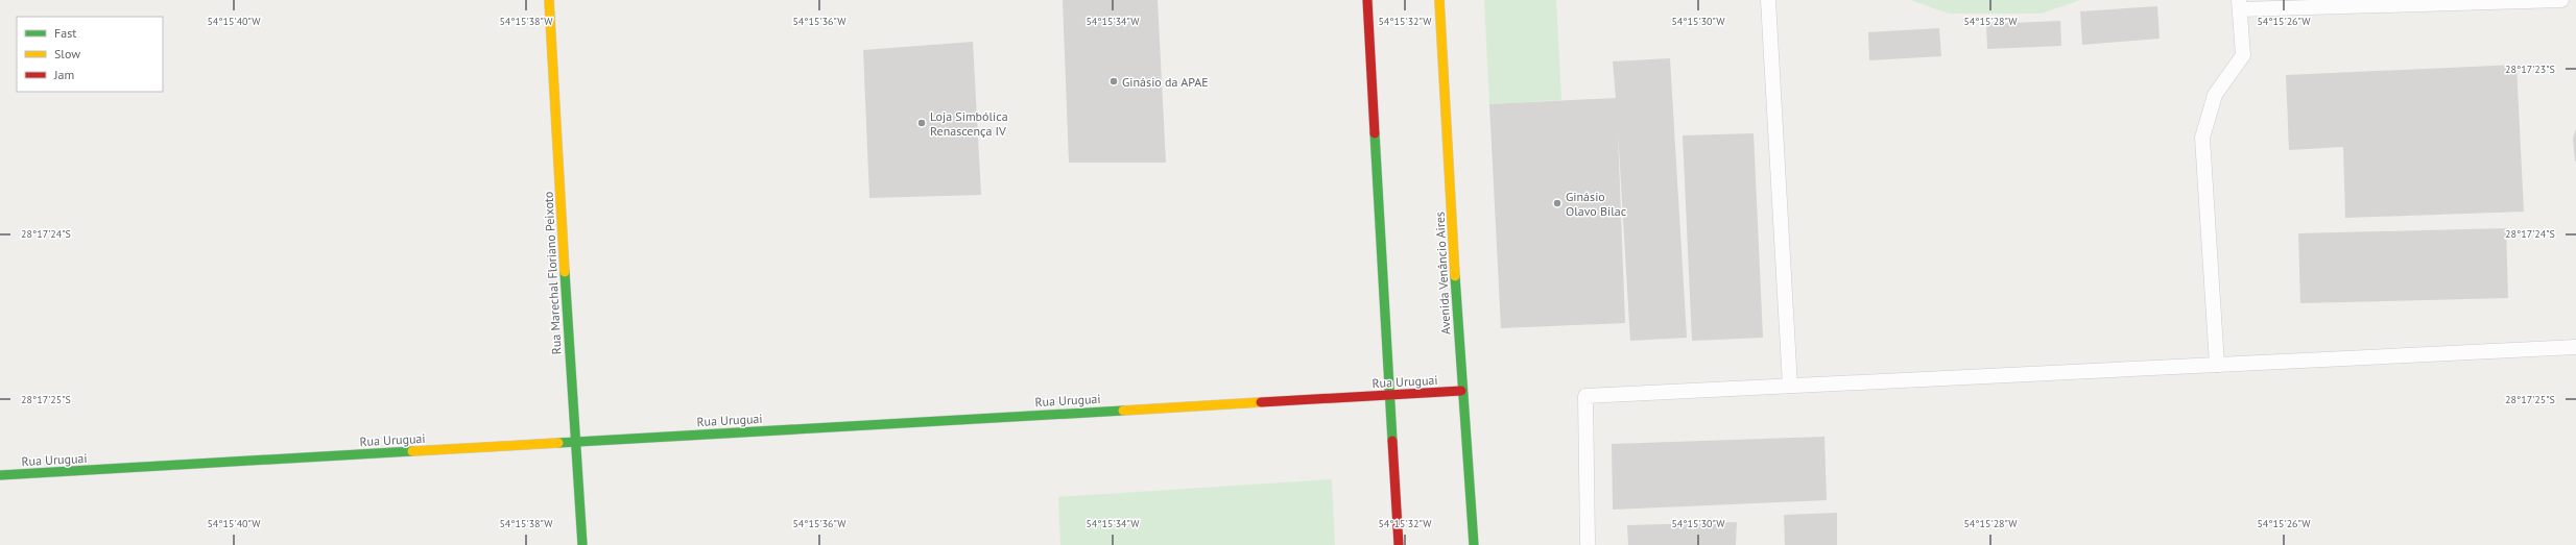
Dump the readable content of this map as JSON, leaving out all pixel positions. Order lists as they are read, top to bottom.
{
  "streets": {
    "street": ["Rua Marechal Floriano Peixoto", "Avenida Venâncio Aires", "Rua Uruguai"]
  },
  "crossings": [
    ["Rua Marechal Floriano Peixoto", "Rua Uruguai"],
    ["Avenida Venâncio Aires", "Rua Uruguai"]
  ],
  "places": ["Ginásio da APAE", "Loja Simbólica Renascença IV", "Ginásio Olavo Bilac"],
  "legend": ["Fast", "Slow", "Jam"],
  "coordinates": [
    "54°15'40\"W",
    "54°15'38\"W",
    "54°15'36\"W",
    "54°15'34\"W",
    "54°15'32\"W",
    "54°15'30\"W",
    "54°15'28\"W",
    "54°15'26\"W",
    "28°17'23\"S",
    "28°17'24\"S",
    "28°17'25\"S"
  ]
}
